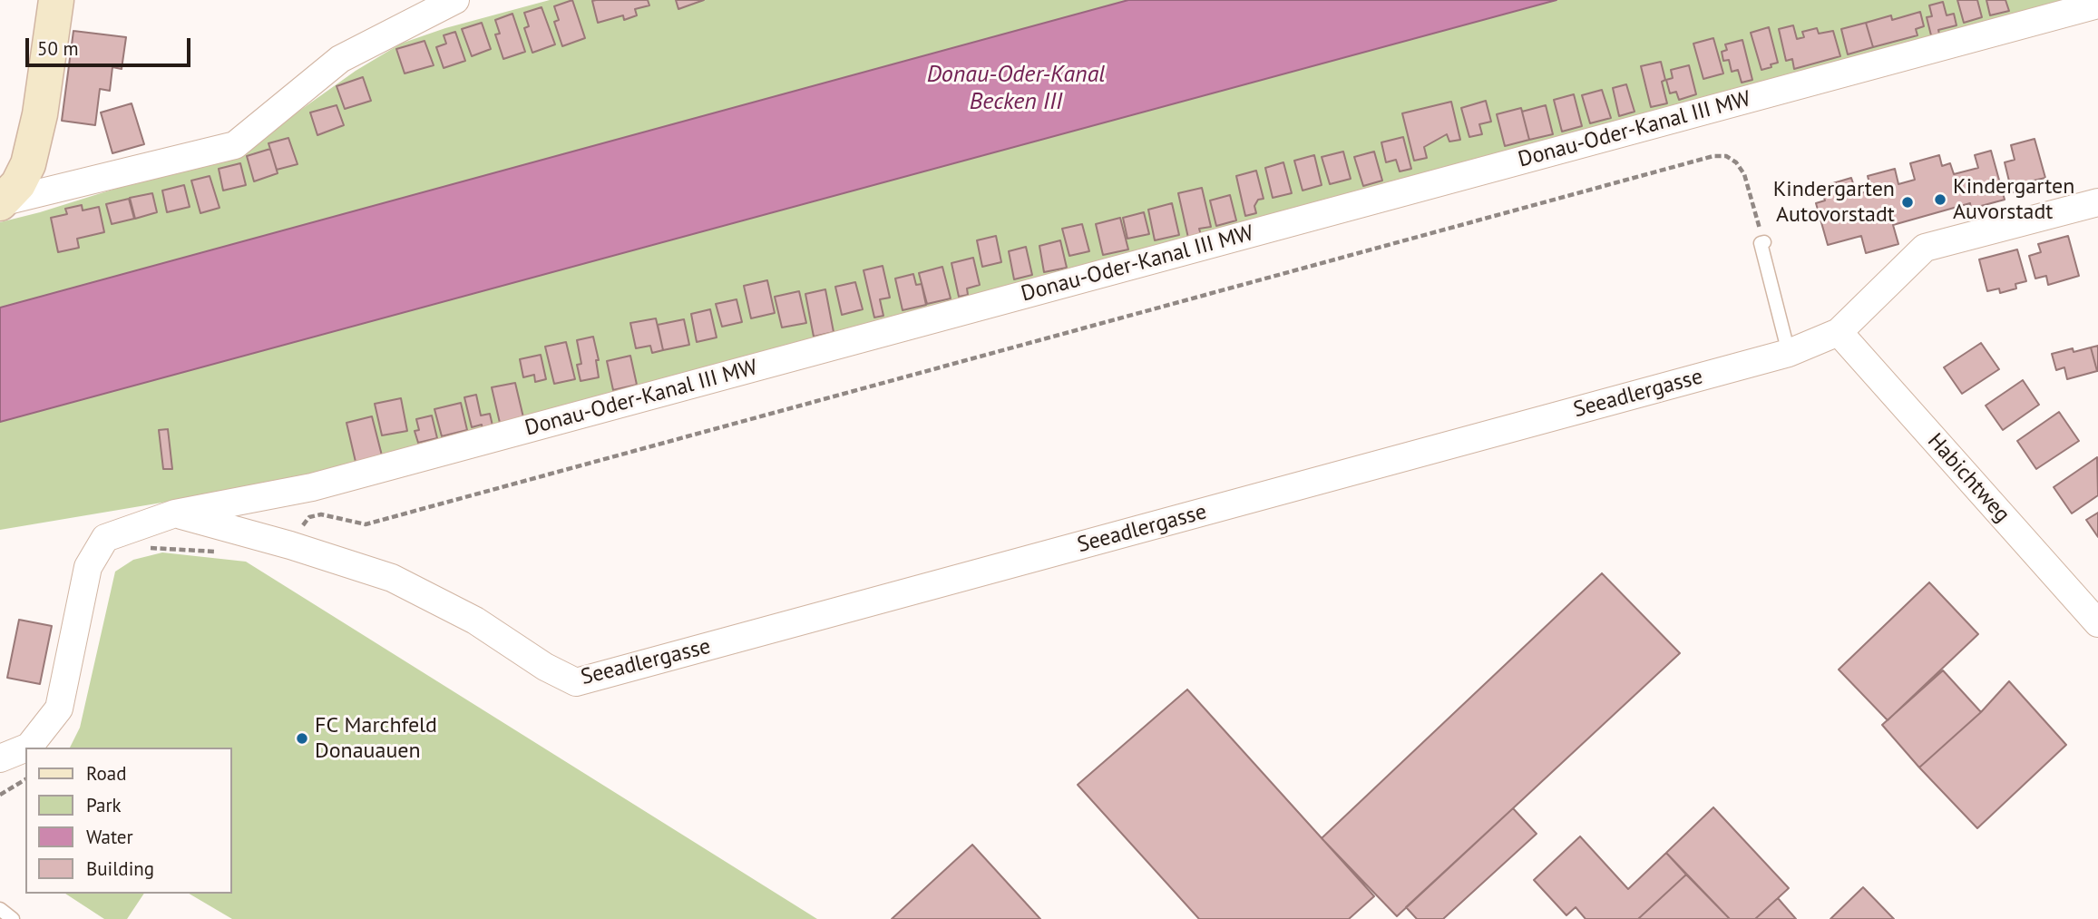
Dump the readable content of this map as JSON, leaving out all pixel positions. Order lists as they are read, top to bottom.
{
  "streets": {
    "street": ["Donau-Oder-Kanal III MW", "Seeadlergasse", "Habichtweg"]
  },
  "crossings": [
    ["Donau-Oder-Kanal III MW", "Seeadlergasse"],
    ["Seeadlergasse", "Habichtweg"]
  ],
  "water": ["Donau-Oder-Kanal Becken III"],
  "places": ["Kindergarten Auvorstadt", "Kindergarten Autovorstadt", "FC Marchfeld Donauauen"],
  "legend": [
    "Road",
    "Park",
    "Water",
    "Building"
  ],
  "scale_bar": "50 m"
}
